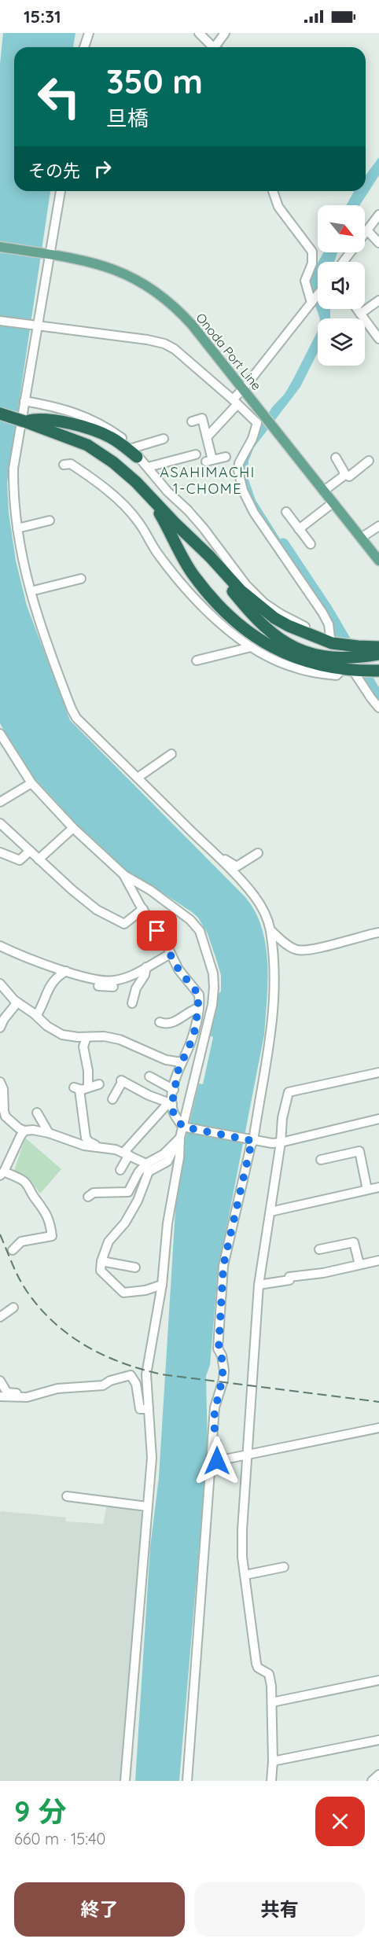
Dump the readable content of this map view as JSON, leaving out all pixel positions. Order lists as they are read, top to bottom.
{
  "streets": {
    "main road": ["Onoda Port Line"]
  },
  "districts": ["ASAHIMACHI 1-CHOME"],
  "north": "bottom right",
  "page": {
    "status": "15:31",
    "turn": ["350 m", "旦橋"],
    "then": "その先",
    "heading": ["9 分", "660 m · 15:40"],
    "buttons": ["終了", "共有"]
  }
}
